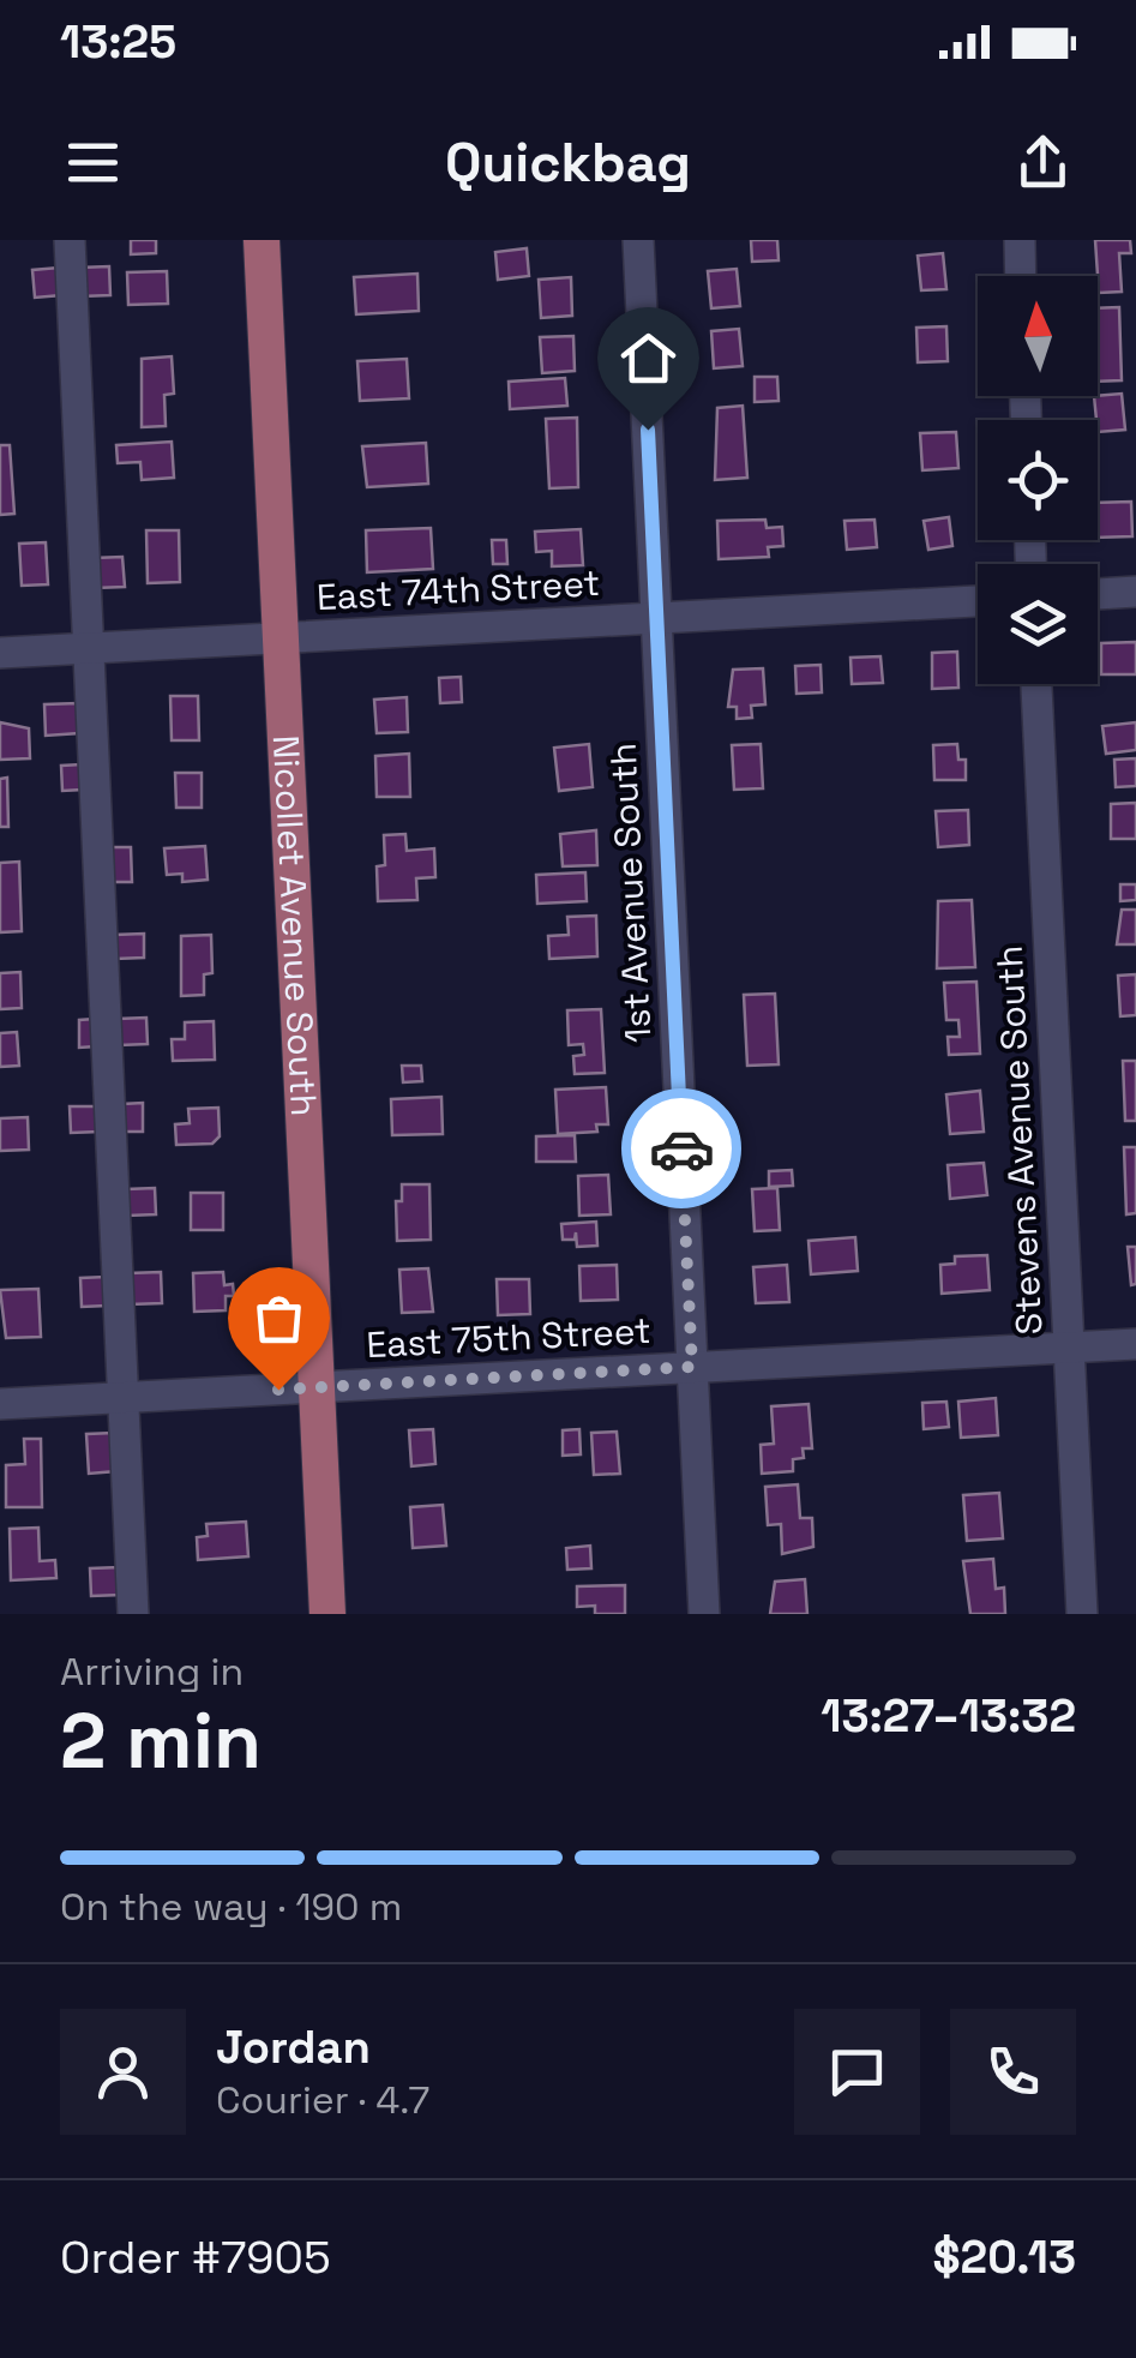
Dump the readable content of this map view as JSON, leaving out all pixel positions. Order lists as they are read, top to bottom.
{
  "streets": {
    "main road": ["Nicollet Avenue South"],
    "street": [
      "East 74th Street",
      "1st Avenue South",
      "Stevens Avenue South",
      "East 75th Street"
    ]
  },
  "crossings": [
    ["East 74th Street", "1st Avenue South"],
    ["East 74th Street", "Nicollet Avenue South"],
    ["1st Avenue South", "East 75th Street"],
    ["Nicollet Avenue South", "East 75th Street"],
    ["Stevens Avenue South", "East 75th Street"]
  ],
  "north": "top",
  "page": {
    "status": "13:25",
    "header": "Quickbag",
    "heading": ["2 min", "Arriving in", "13:27–13:32"],
    "panel": [
      "Jordan",
      "Courier · 4.7",
      "Order #7905",
      "$20.13"
    ],
    "bar": "On the way · 190 m"
  }
}
